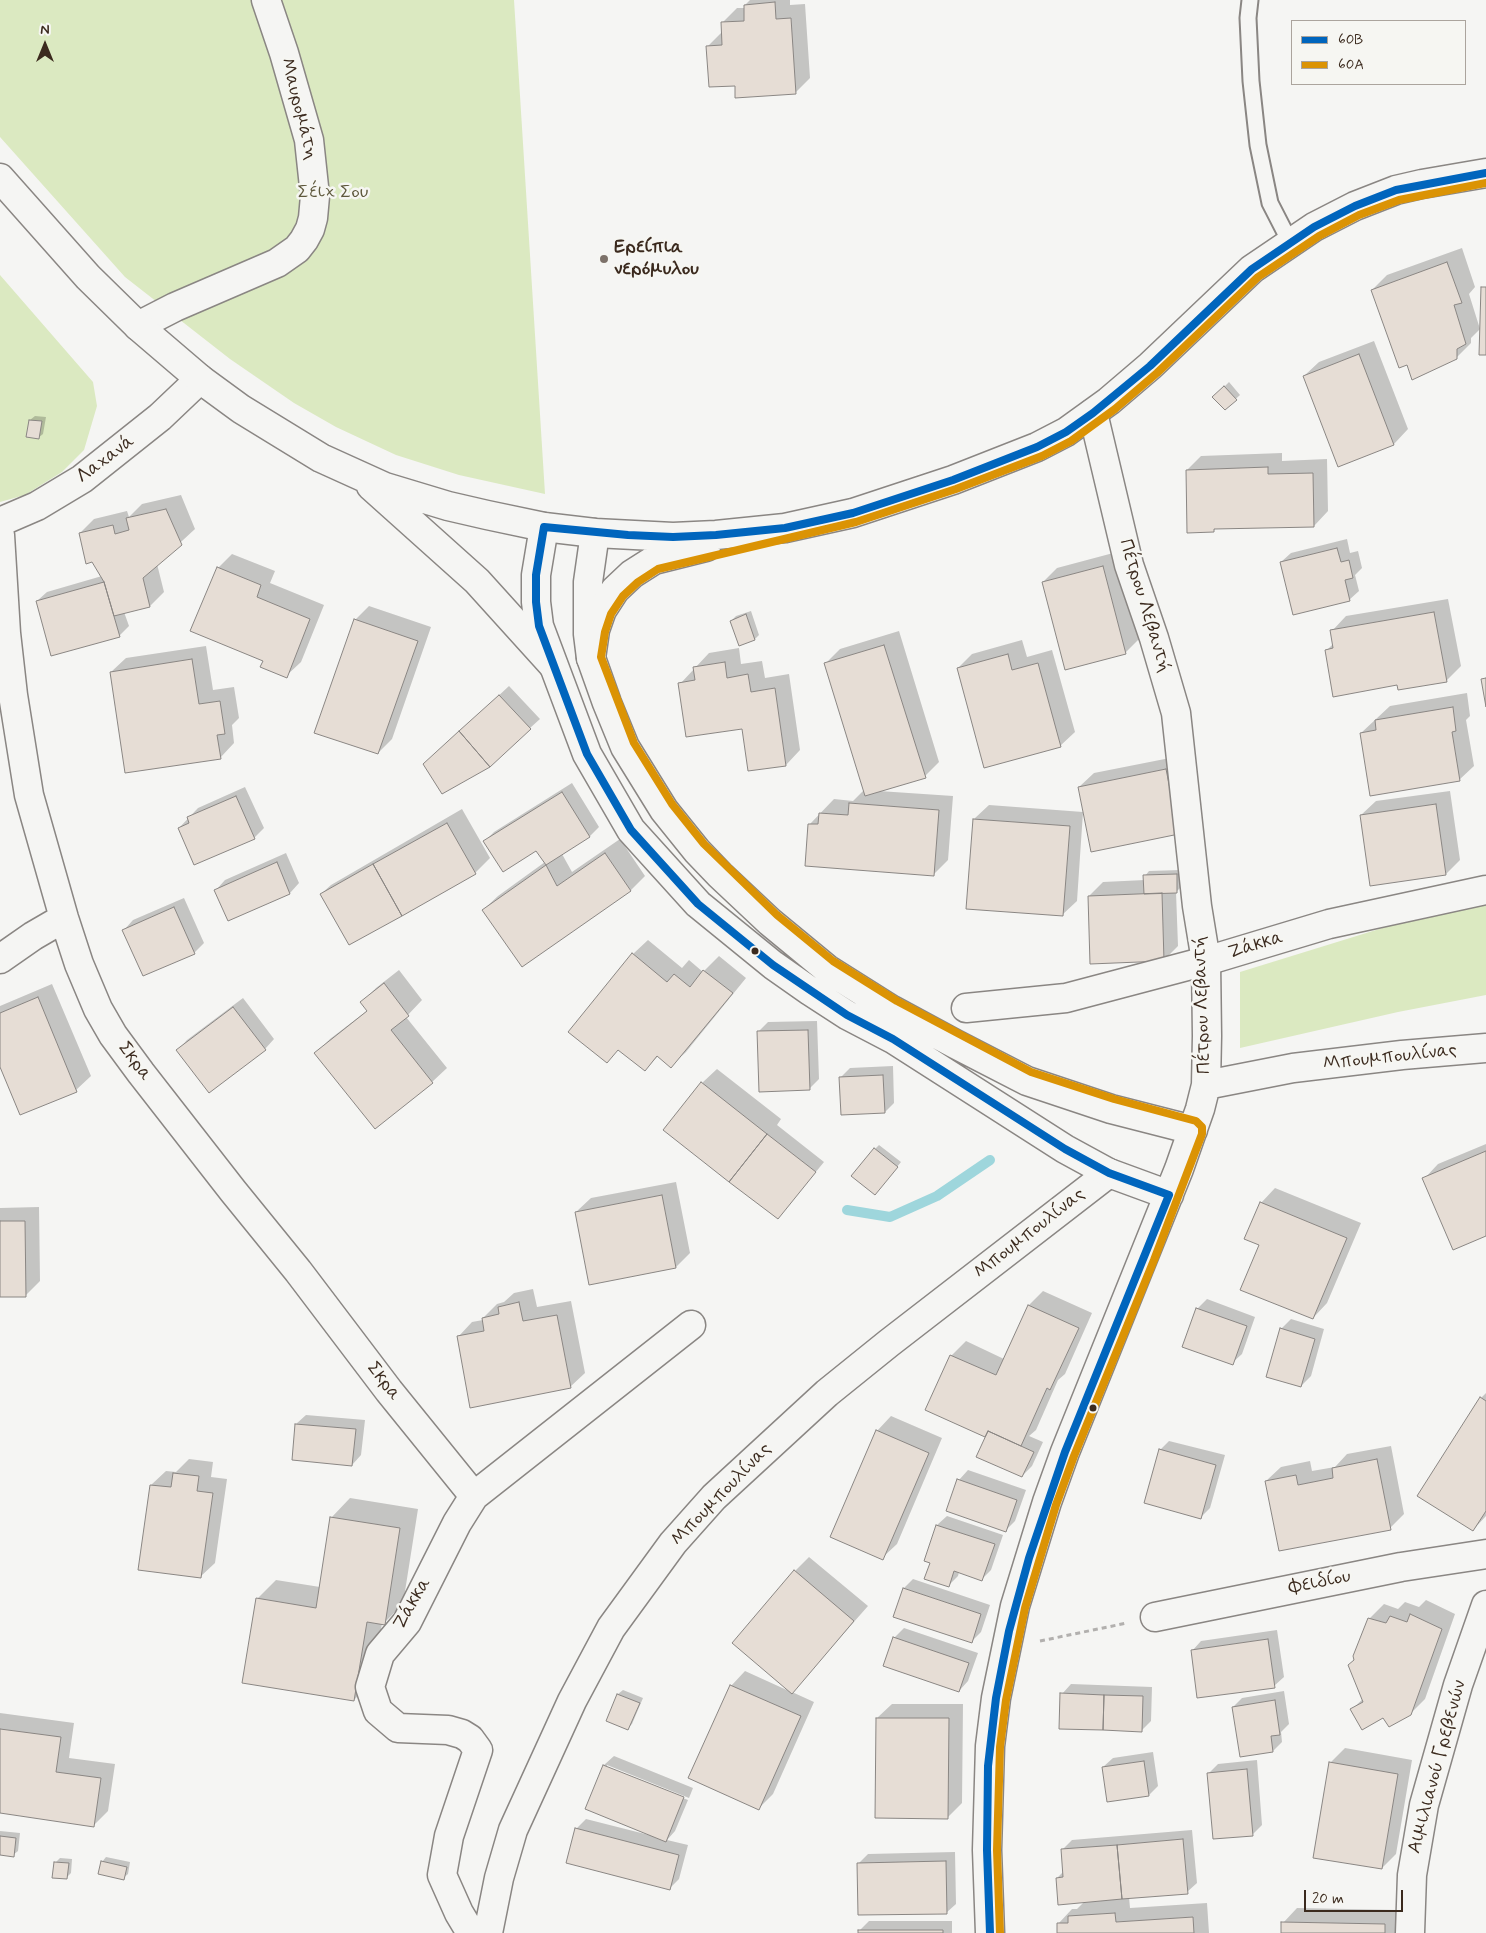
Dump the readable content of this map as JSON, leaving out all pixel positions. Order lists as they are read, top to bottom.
{
  "streets": {
    "street": [
      "Μαυρομάτη",
      "Λαχανά",
      "Πέτρου Λεβαντή",
      "Ζάκκα",
      "Μπουμπουλίνας",
      "Σκρα",
      "Φειδίου",
      "Αιμιλιανού Γρεβενών"
    ]
  },
  "crossings": [
    ["Πέτρου Λεβαντή", "Ζάκκα"],
    ["Πέτρου Λεβαντή", "Μπουμπουλίνας"],
    ["Ζάκκα", "Σκρα"]
  ],
  "parks": ["Σέιχ Σου"],
  "places": ["Ερείπια νερόμυλου"],
  "lines": ["transit line 60Β", "transit line 60Α"],
  "legend": ["60Β", "60Α"],
  "scale_bar": "20 m",
  "north": "top"
}
